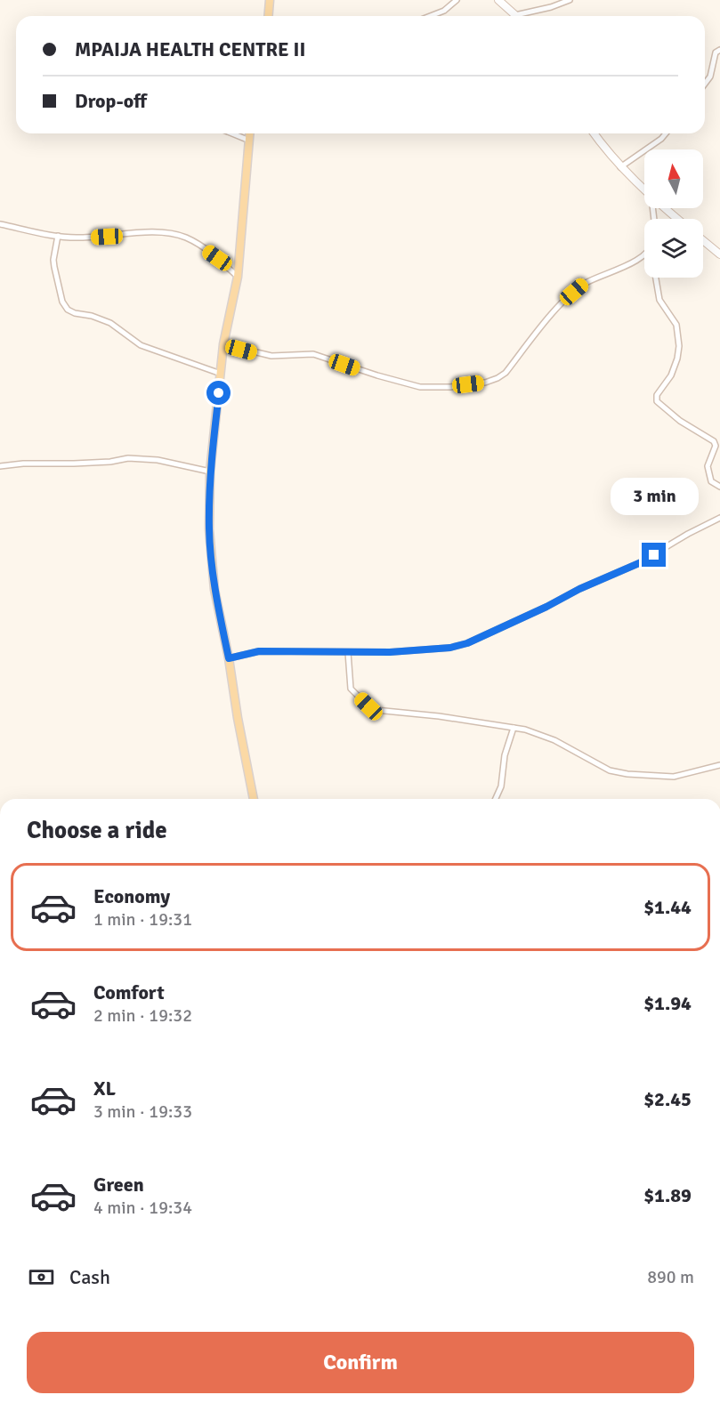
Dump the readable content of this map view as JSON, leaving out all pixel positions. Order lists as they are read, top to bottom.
{
  "north": "top",
  "page": {
    "banner": ["MPAIJA HEALTH CENTRE II", "Drop-off"],
    "bubble": "3 min",
    "heading": "Choose a ride",
    "list": [
      {
        "name": "Economy",
        "note": "1 min · 19:31",
        "value": "$1.44"
      },
      {
        "name": "Comfort",
        "note": "2 min · 19:32",
        "value": "$1.94"
      },
      {
        "name": "XL",
        "note": "3 min · 19:33",
        "value": "$2.45"
      },
      {
        "name": "Green",
        "note": "4 min · 19:34",
        "value": "$1.89"
      }
    ],
    "pay": ["Cash", "890 m"],
    "buttons": "Confirm"
  }
}
